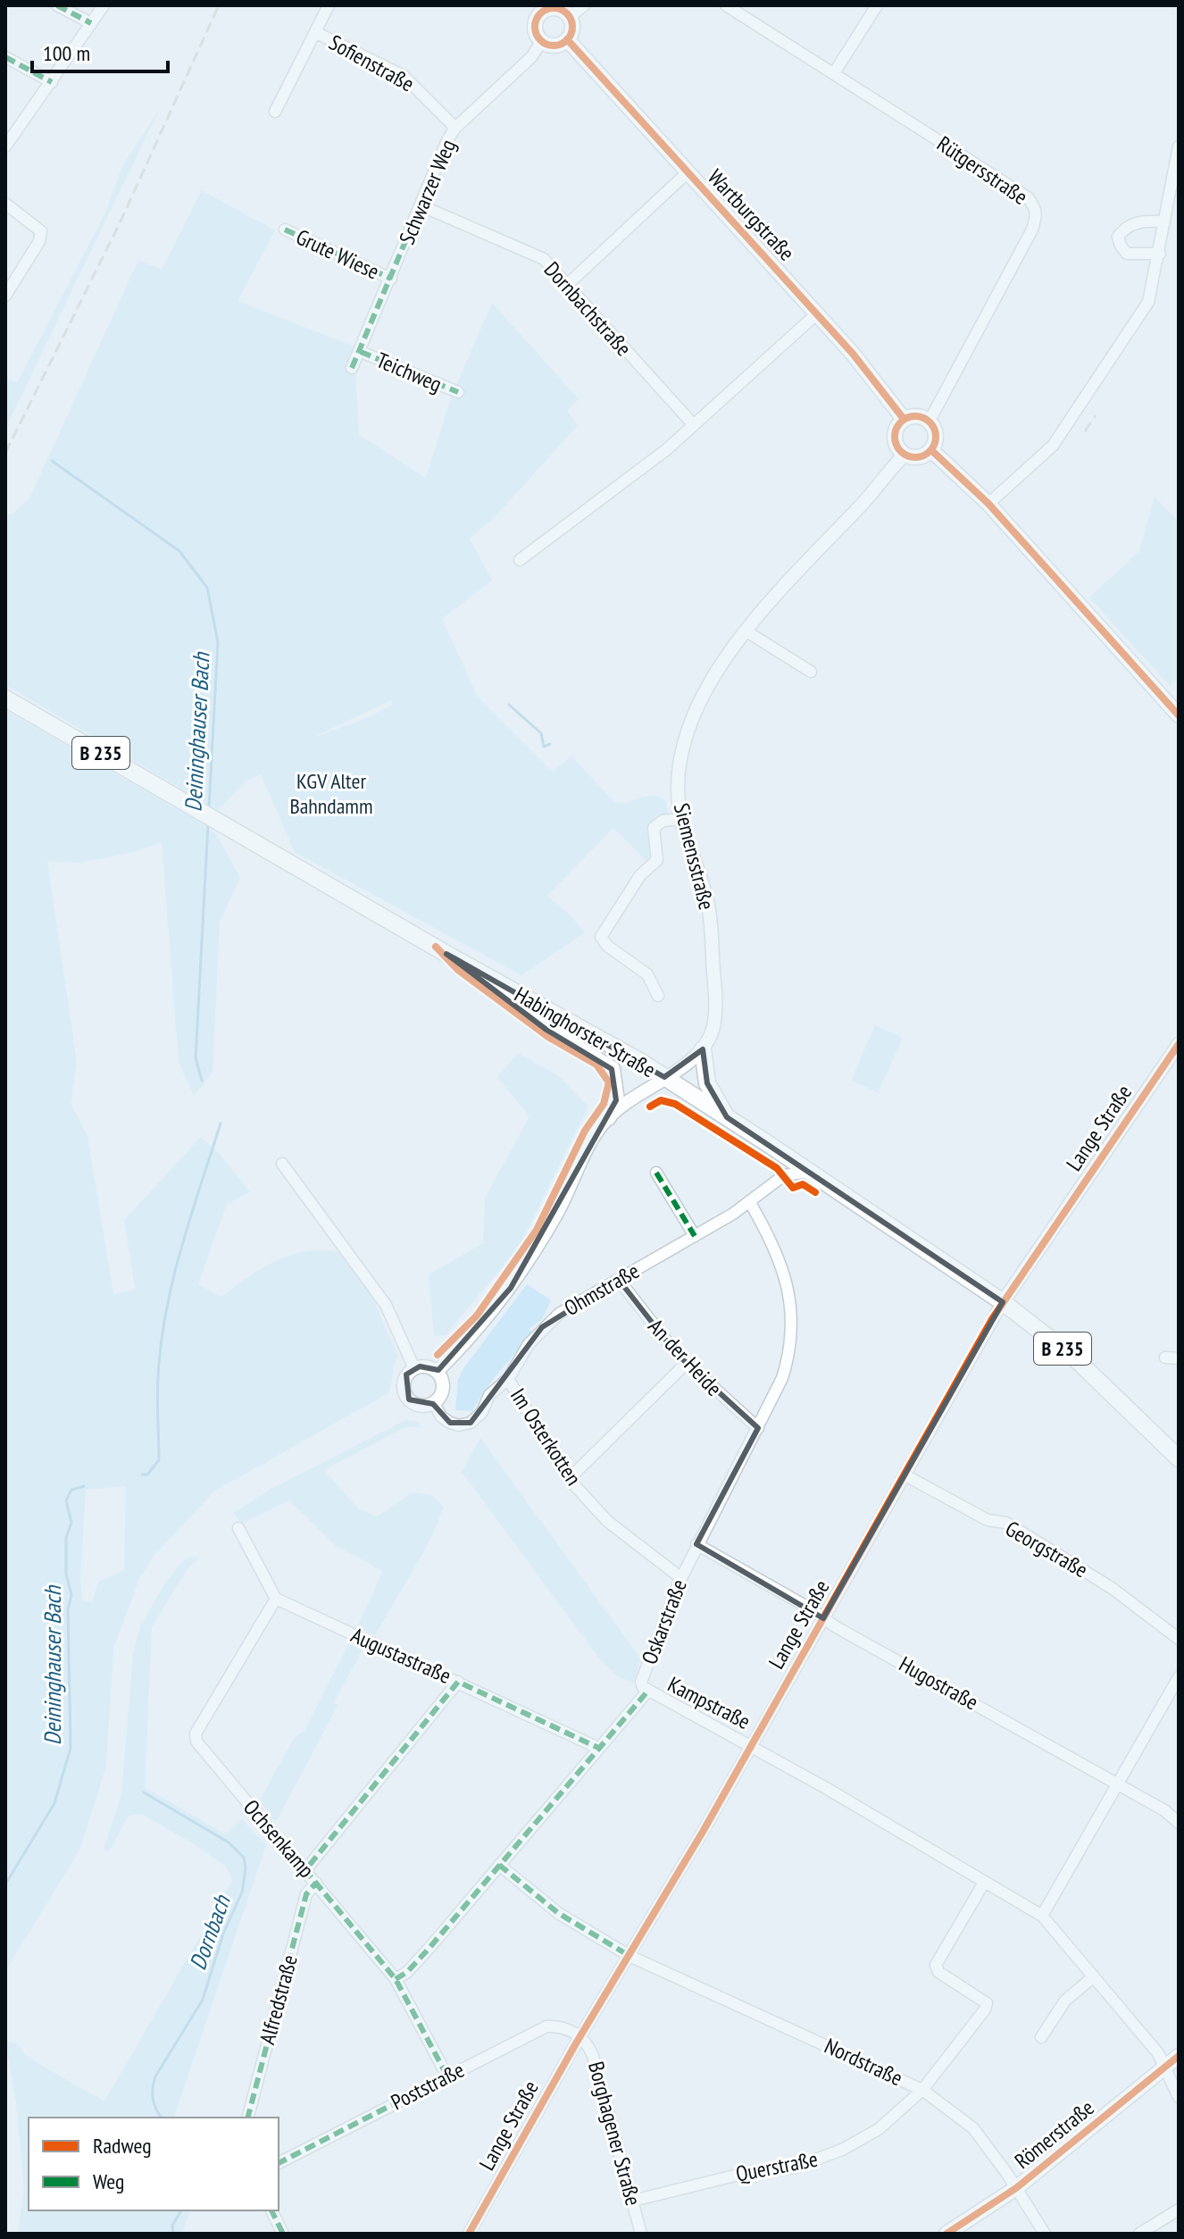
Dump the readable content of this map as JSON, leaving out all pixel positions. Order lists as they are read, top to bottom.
{
  "streets": {
    "main road": [
      "Wartburgstraße",
      "B 235",
      "Habinghorster Straße",
      "Römerstraße"
    ],
    "street": [
      "Sofienstraße",
      "Rütgersstraße",
      "Schwarzer Weg",
      "Grute Wiese",
      "Dornbachstraße",
      "Teichweg",
      "Siemensstraße",
      "Lange Straße",
      "Ohmstraße",
      "An der Heide",
      "Im Osterkotten",
      "Georgstraße",
      "Oskarstraße",
      "Augustastraße",
      "Hugostraße",
      "Kampstraße",
      "Ochsenkamp",
      "Alfredstraße",
      "Nordstraße",
      "Poststraße",
      "Borghagener Straße",
      "Querstraße"
    ]
  },
  "crossings": [
    ["Sofienstraße", "Schwarzer Weg"],
    ["Rütgersstraße", "Wartburgstraße"],
    ["Rütgersstraße", "Siemensstraße"],
    ["Schwarzer Weg", "Wartburgstraße"],
    ["Schwarzer Weg", "Grute Wiese"],
    ["Schwarzer Weg", "Dornbachstraße"],
    ["Schwarzer Weg", "Teichweg"],
    ["Wartburgstraße", "Siemensstraße"],
    ["B 235", "Habinghorster Straße"],
    ["B 235", "Lange Straße"],
    ["Habinghorster Straße", "Lange Straße"],
    ["Habinghorster Straße", "Ohmstraße"],
    ["Lange Straße", "Georgstraße"],
    ["Lange Straße", "Hugostraße"],
    ["Lange Straße", "Kampstraße"],
    ["Lange Straße", "Nordstraße"],
    ["Lange Straße", "Poststraße"],
    ["Lange Straße", "Borghagener Straße"],
    ["Ohmstraße", "An der Heide"],
    ["Ohmstraße", "Im Osterkotten"],
    ["Ohmstraße", "Oskarstraße"],
    ["An der Heide", "Oskarstraße"],
    ["Im Osterkotten", "Oskarstraße"],
    ["Oskarstraße", "Augustastraße"],
    ["Oskarstraße", "Hugostraße"],
    ["Oskarstraße", "Kampstraße"],
    ["Oskarstraße", "Ochsenkamp"],
    ["Oskarstraße", "Nordstraße"],
    ["Augustastraße", "Ochsenkamp"],
    ["Kampstraße", "Römerstraße"],
    ["Kampstraße", "Querstraße"],
    ["Ochsenkamp", "Alfredstraße"],
    ["Ochsenkamp", "Poststraße"],
    ["Nordstraße", "Römerstraße"],
    ["Nordstraße", "Querstraße"],
    ["Poststraße", "Borghagener Straße"],
    ["Borghagener Straße", "Querstraße"]
  ],
  "water": ["Deininghauser Bach", "Dornbach"],
  "parks": ["KGV Alter Bahndamm"],
  "legend": ["Radweg", "Weg"],
  "scale_bar": "100 m"
}
